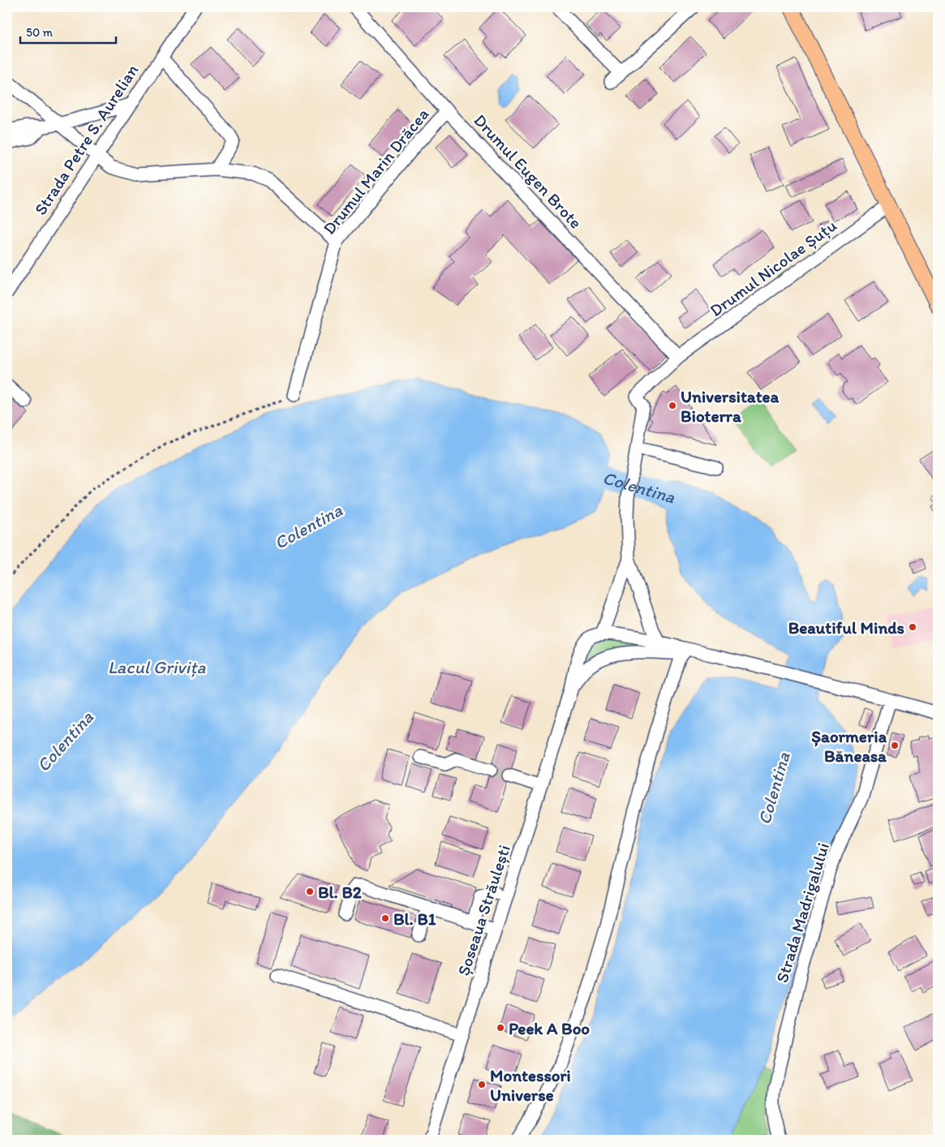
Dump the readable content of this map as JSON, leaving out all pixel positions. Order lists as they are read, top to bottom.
{
  "streets": {
    "street": [
      "Strada Petre S. Aurelian",
      "Drumul Marin Drăcea",
      "Drumul Eugen Brote",
      "Drumul Nicolae Șuțu",
      "Șoseaua Străulești",
      "Strada Madrigalului"
    ]
  },
  "crossings": [
    ["Strada Petre S. Aurelian", "Drumul Marin Drăcea"],
    ["Drumul Marin Drăcea", "Drumul Eugen Brote"],
    ["Drumul Eugen Brote", "Drumul Nicolae Șuțu"]
  ],
  "water": ["Colentina", "Lacul Grivița"],
  "places": [
    "Universitatea Bioterra",
    "Beautiful Minds",
    "Șaormeria Băneasa",
    "Bl. B2",
    "Bl. B1",
    "Peek A Boo",
    "Montessori Universe"
  ],
  "scale_bar": "50 m"
}
